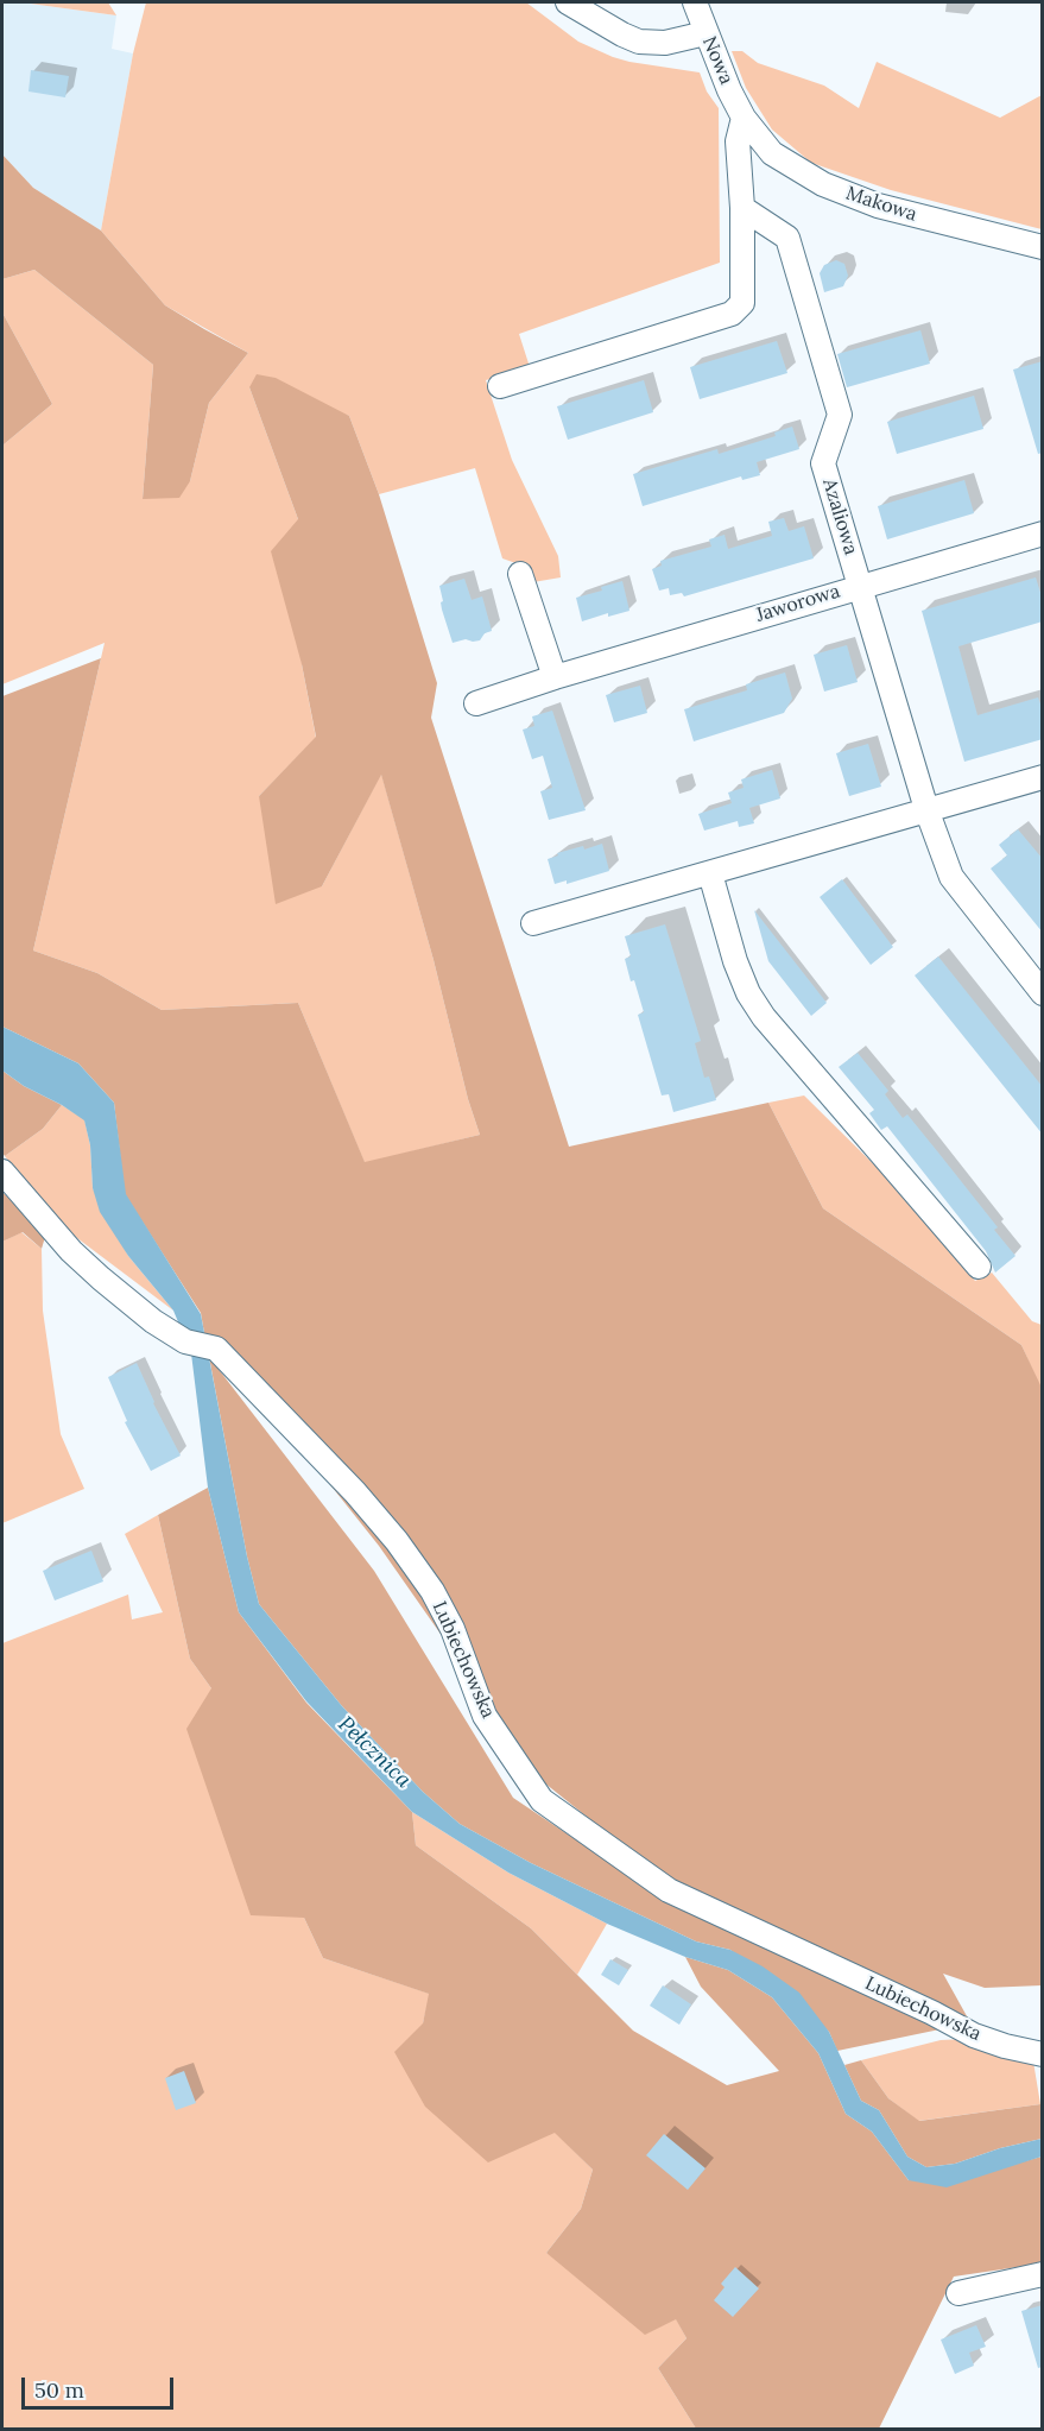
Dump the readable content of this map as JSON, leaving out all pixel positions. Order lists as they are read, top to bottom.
{
  "streets": {
    "street": [
      "Nowa",
      "Makowa",
      "Azaliowa",
      "Jaworowa",
      "Lubiechowska"
    ]
  },
  "crossings": [
    ["Nowa", "Makowa"],
    ["Azaliowa", "Jaworowa"]
  ],
  "water": ["Pełcznica"],
  "scale_bar": "50 m"
}
